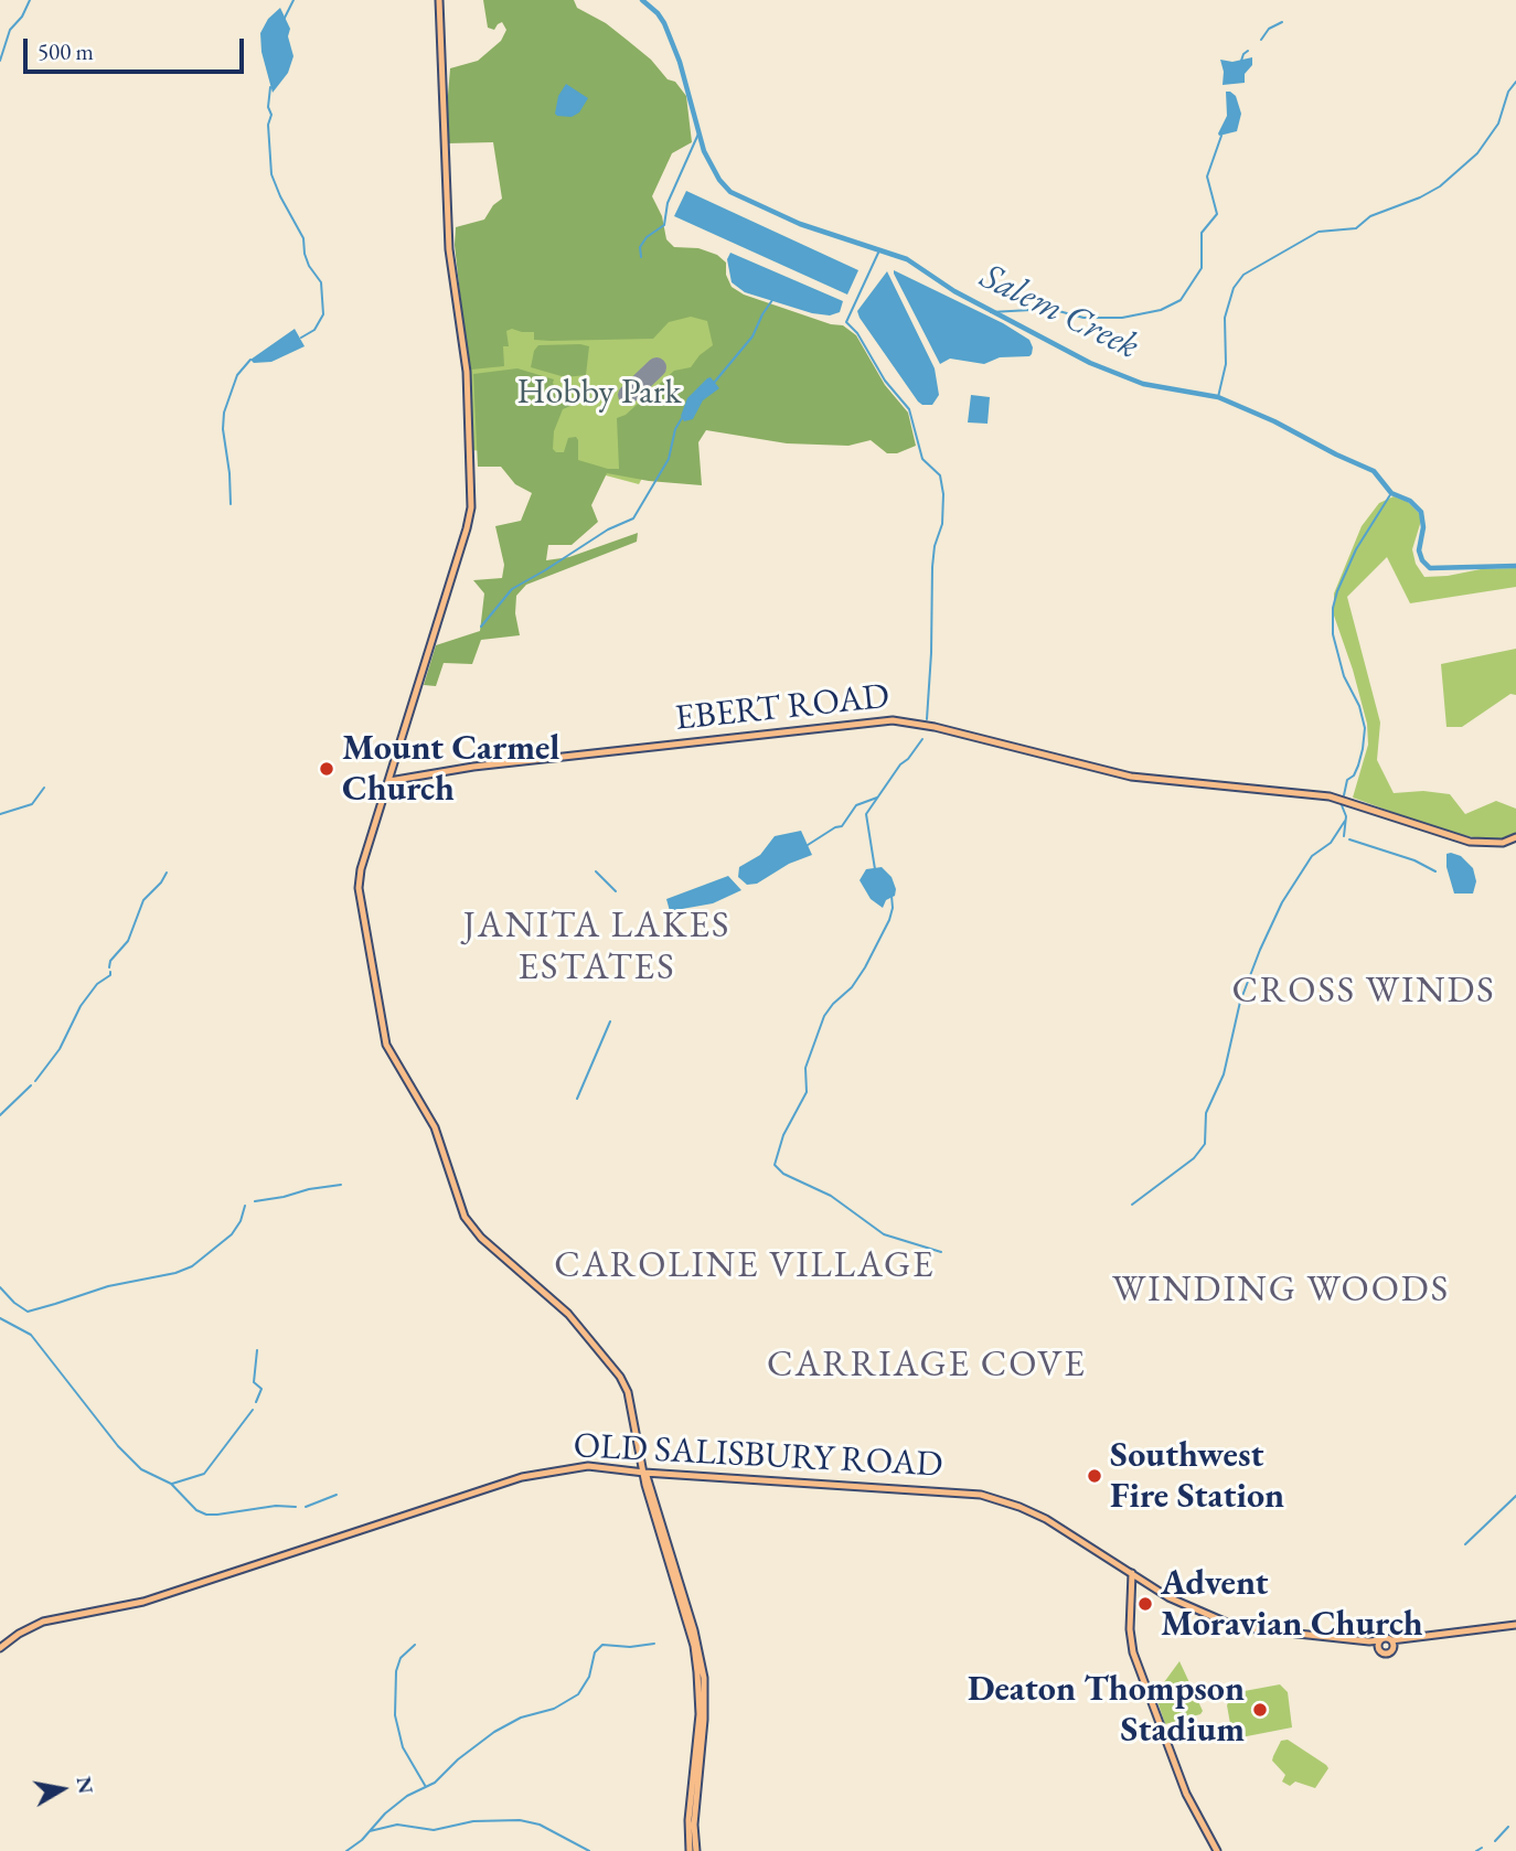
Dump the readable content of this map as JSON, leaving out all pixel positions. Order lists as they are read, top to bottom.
{
  "streets": {
    "main road": ["EBERT ROAD", "OLD SALISBURY ROAD"]
  },
  "districts": [
    "JANITA LAKES ESTATES",
    "CROSS WINDS",
    "CAROLINE VILLAGE",
    "WINDING WOODS",
    "CARRIAGE COVE"
  ],
  "water": ["Salem Creek"],
  "parks": ["Hobby Park"],
  "places": [
    "Mount Carmel Church",
    "Southwest Fire Station",
    "Advent Moravian Church",
    "Deaton Thompson Stadium"
  ],
  "scale_bar": "500 m",
  "north": "right"
}
